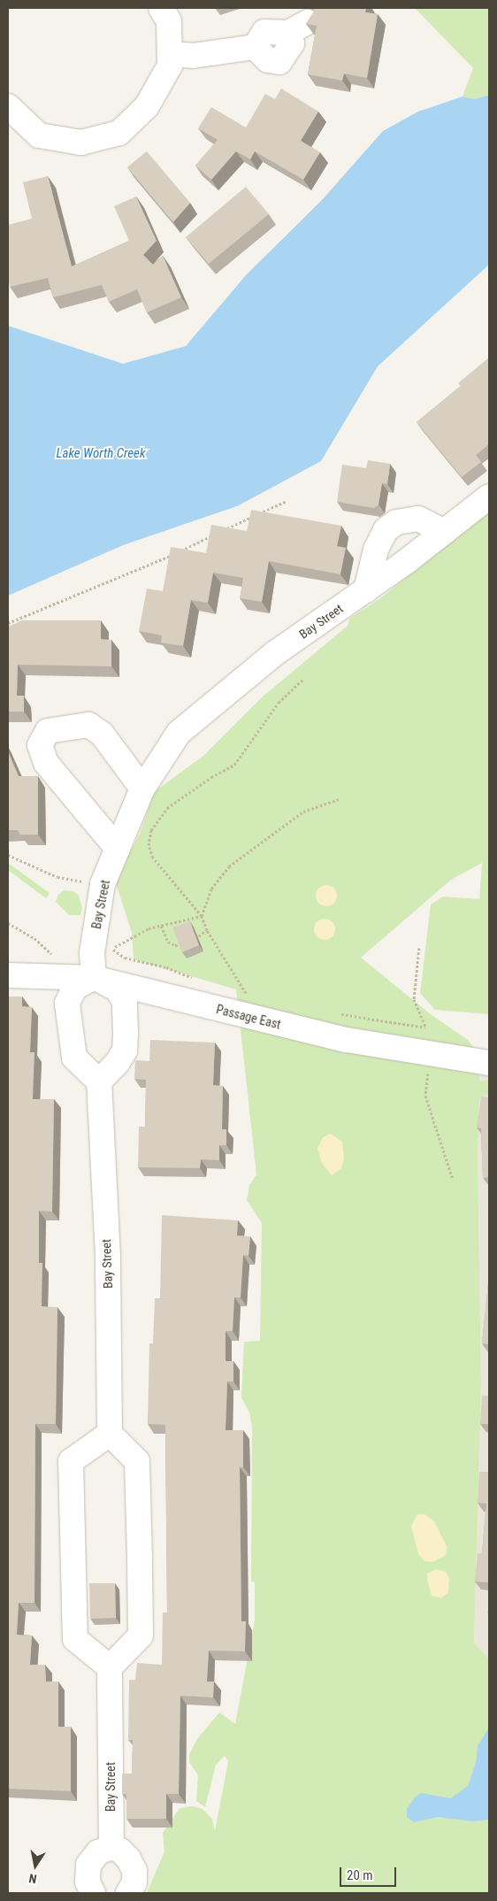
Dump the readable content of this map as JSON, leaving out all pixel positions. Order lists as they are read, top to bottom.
{
  "streets": {
    "lane": ["Bay Street", "Passage East"]
  },
  "crossings": [
    ["Bay Street", "Passage East"]
  ],
  "water": ["Lake Worth Creek"],
  "scale_bar": "20 m",
  "north": "bottom"
}
